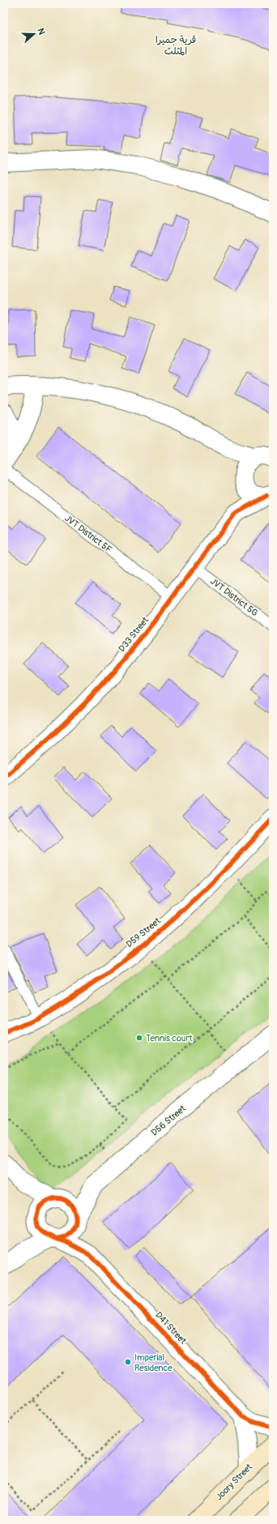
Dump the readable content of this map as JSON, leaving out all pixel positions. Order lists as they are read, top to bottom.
{
  "streets": {
    "street": [
      "D33 Street",
      "D59 Street",
      "D56 Street",
      "D41 Street",
      "Joory Street"
    ],
    "lane": ["JVT District 5F", "JVT District 5G"]
  },
  "crossings": [
    ["JVT District 5F", "D33 Street"],
    ["JVT District 5G", "D33 Street"],
    ["D56 Street", "D41 Street"]
  ],
  "districts": ["قرية جميرا المثلث"],
  "places": ["Tennis court", "Imperial Residence"],
  "north": "right"
}
